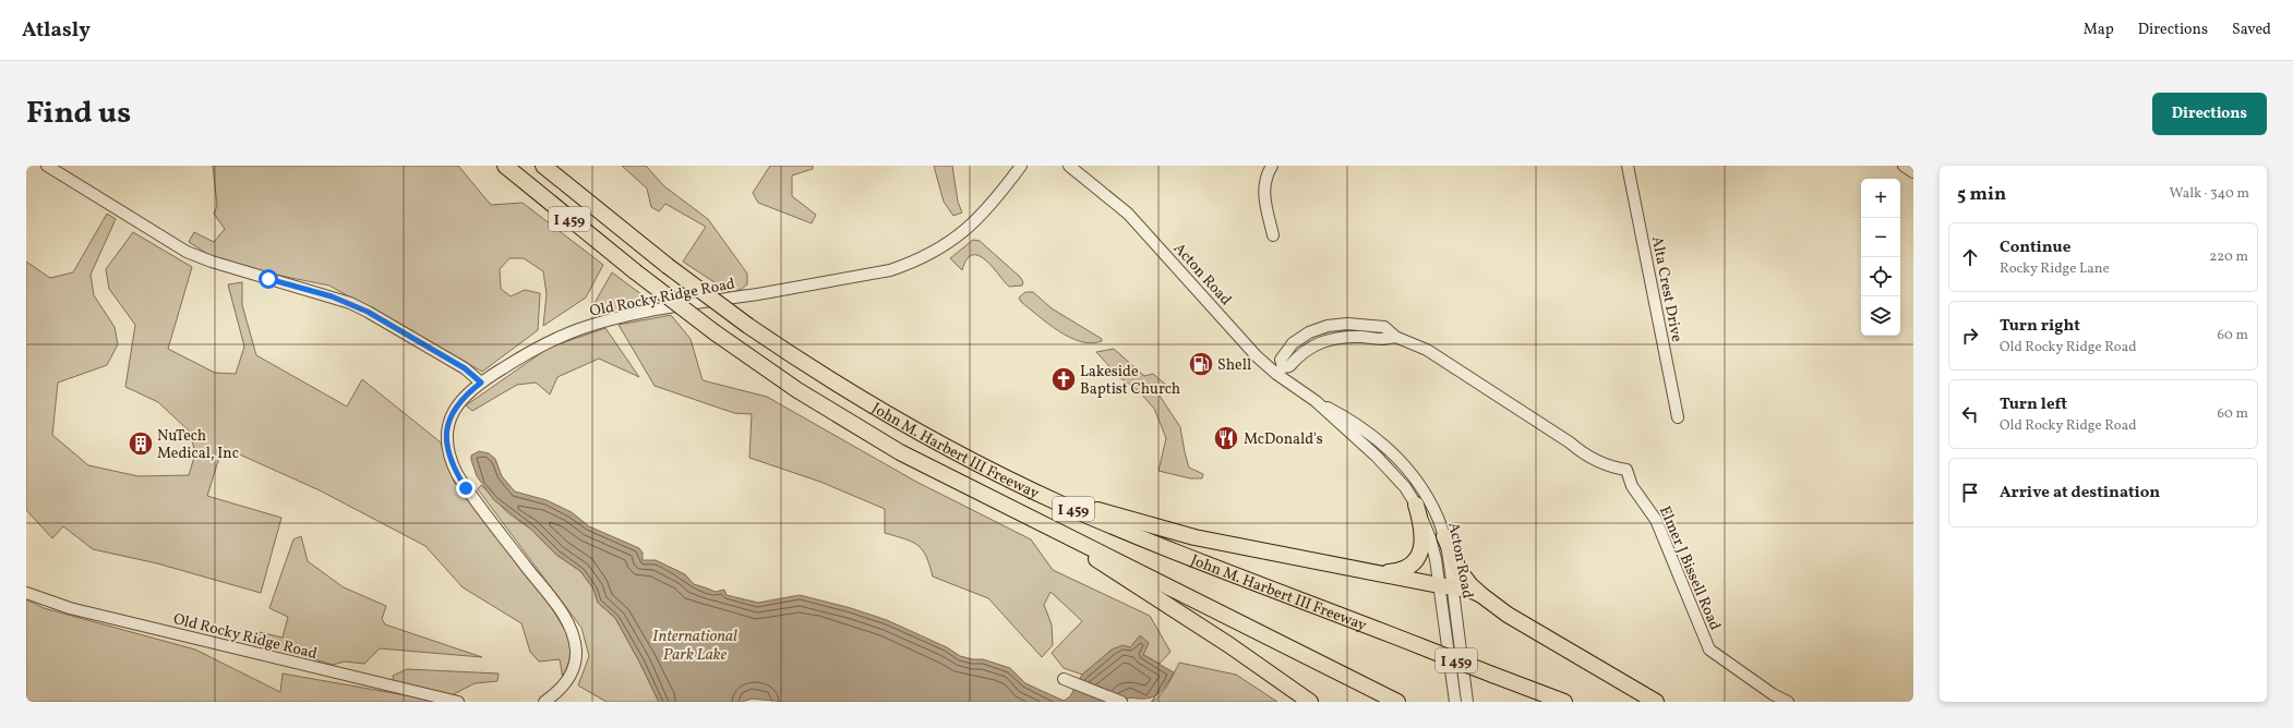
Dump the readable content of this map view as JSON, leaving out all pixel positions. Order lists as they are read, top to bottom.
{
  "streets": {
    "highway": ["I 459", "John M. Harbert III Freeway"],
    "street": [
      "Acton Road",
      "Alta Crest Drive",
      "Old Rocky Ridge Road",
      "Elmer J Bissell Road"
    ]
  },
  "crossings": [
    ["Acton Road", "Elmer J Bissell Road"]
  ],
  "water": ["International Park Lake"],
  "places": {
    "fuel station": ["Shell"],
    "church": ["Lakeside Baptist Church"],
    "restaurant": ["McDonald's"],
    "building": ["NuTech Medical, Inc"]
  },
  "page": {
    "header": "Atlasly",
    "nav": ["Map", "Directions", "Saved"],
    "title": "Find us",
    "buttons": "Directions",
    "heading": ["5 min", "Walk · 340 m"],
    "map_buttons": ["+", "−"],
    "list": [
      ["Continue", "Rocky Ridge Lane", "220 m"],
      ["Turn right", "Old Rocky Ridge Road", "60 m"],
      ["Turn left", "Old Rocky Ridge Road", "60 m"],
      "Arrive at destination"
    ]
  }
}
